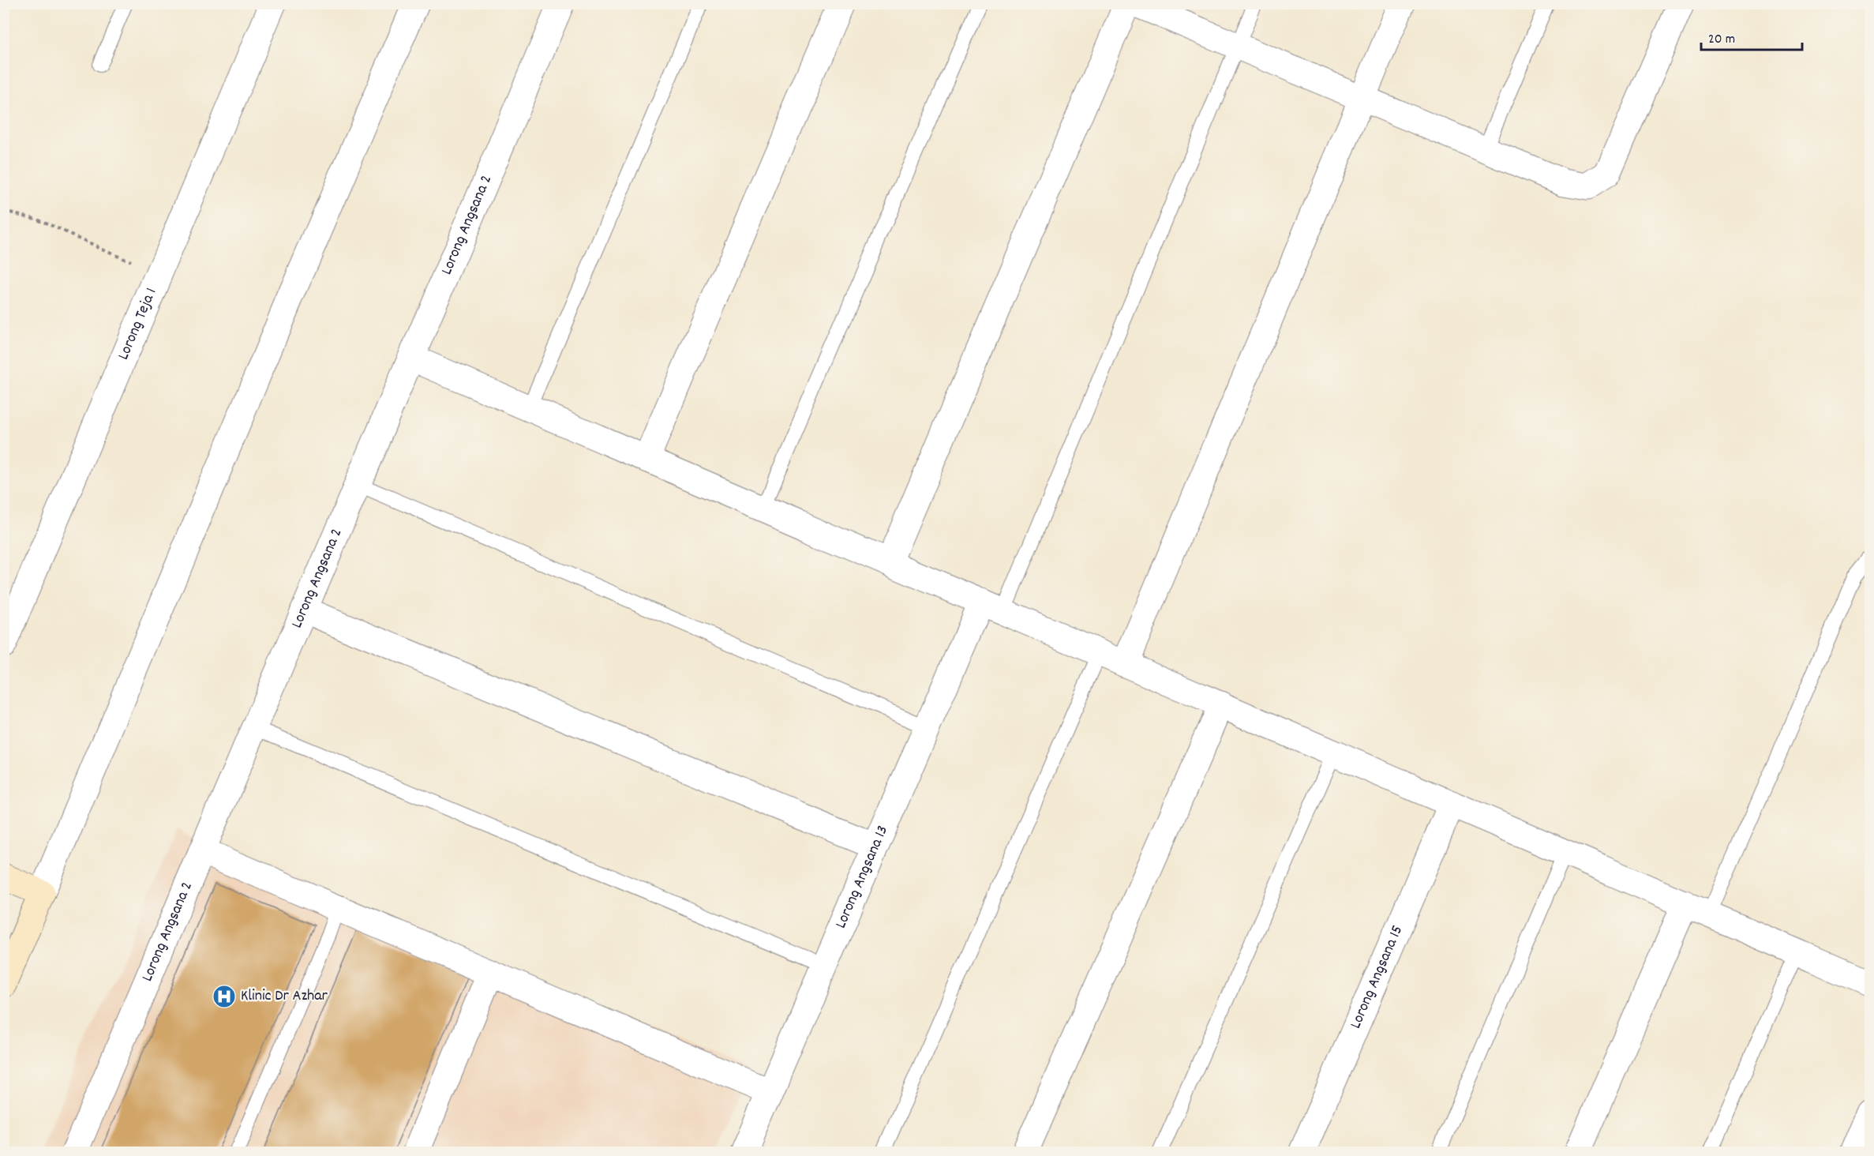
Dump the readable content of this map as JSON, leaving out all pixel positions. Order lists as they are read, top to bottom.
{
  "streets": {
    "street": [
      "Lorong Angsana 2",
      "Lorong Teja 1",
      "Lorong Angsana 13",
      "Lorong Angsana 15"
    ]
  },
  "places": {
    "hospital": ["Klinic Dr Azhar"]
  },
  "scale_bar": "20 m"
}
